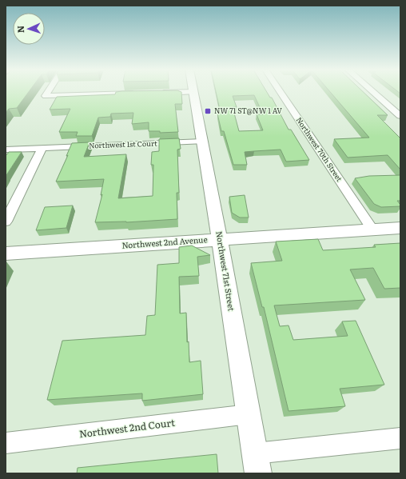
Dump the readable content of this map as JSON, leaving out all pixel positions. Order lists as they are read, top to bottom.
{
  "streets": {
    "street": [
      "Northwest 1st Court",
      "Northwest 70th Street",
      "Northwest 2nd Avenue",
      "Northwest 71st Street",
      "Northwest 2nd Court"
    ]
  },
  "crossings": [
    ["Northwest 1st Court", "Northwest 71st Street"],
    ["Northwest 70th Street", "Northwest 2nd Avenue"],
    ["Northwest 2nd Avenue", "Northwest 71st Street"],
    ["Northwest 71st Street", "Northwest 2nd Court"]
  ],
  "places": {
    "transit": ["NW 71 ST@NW 1 AV"]
  },
  "north": "left"
}
